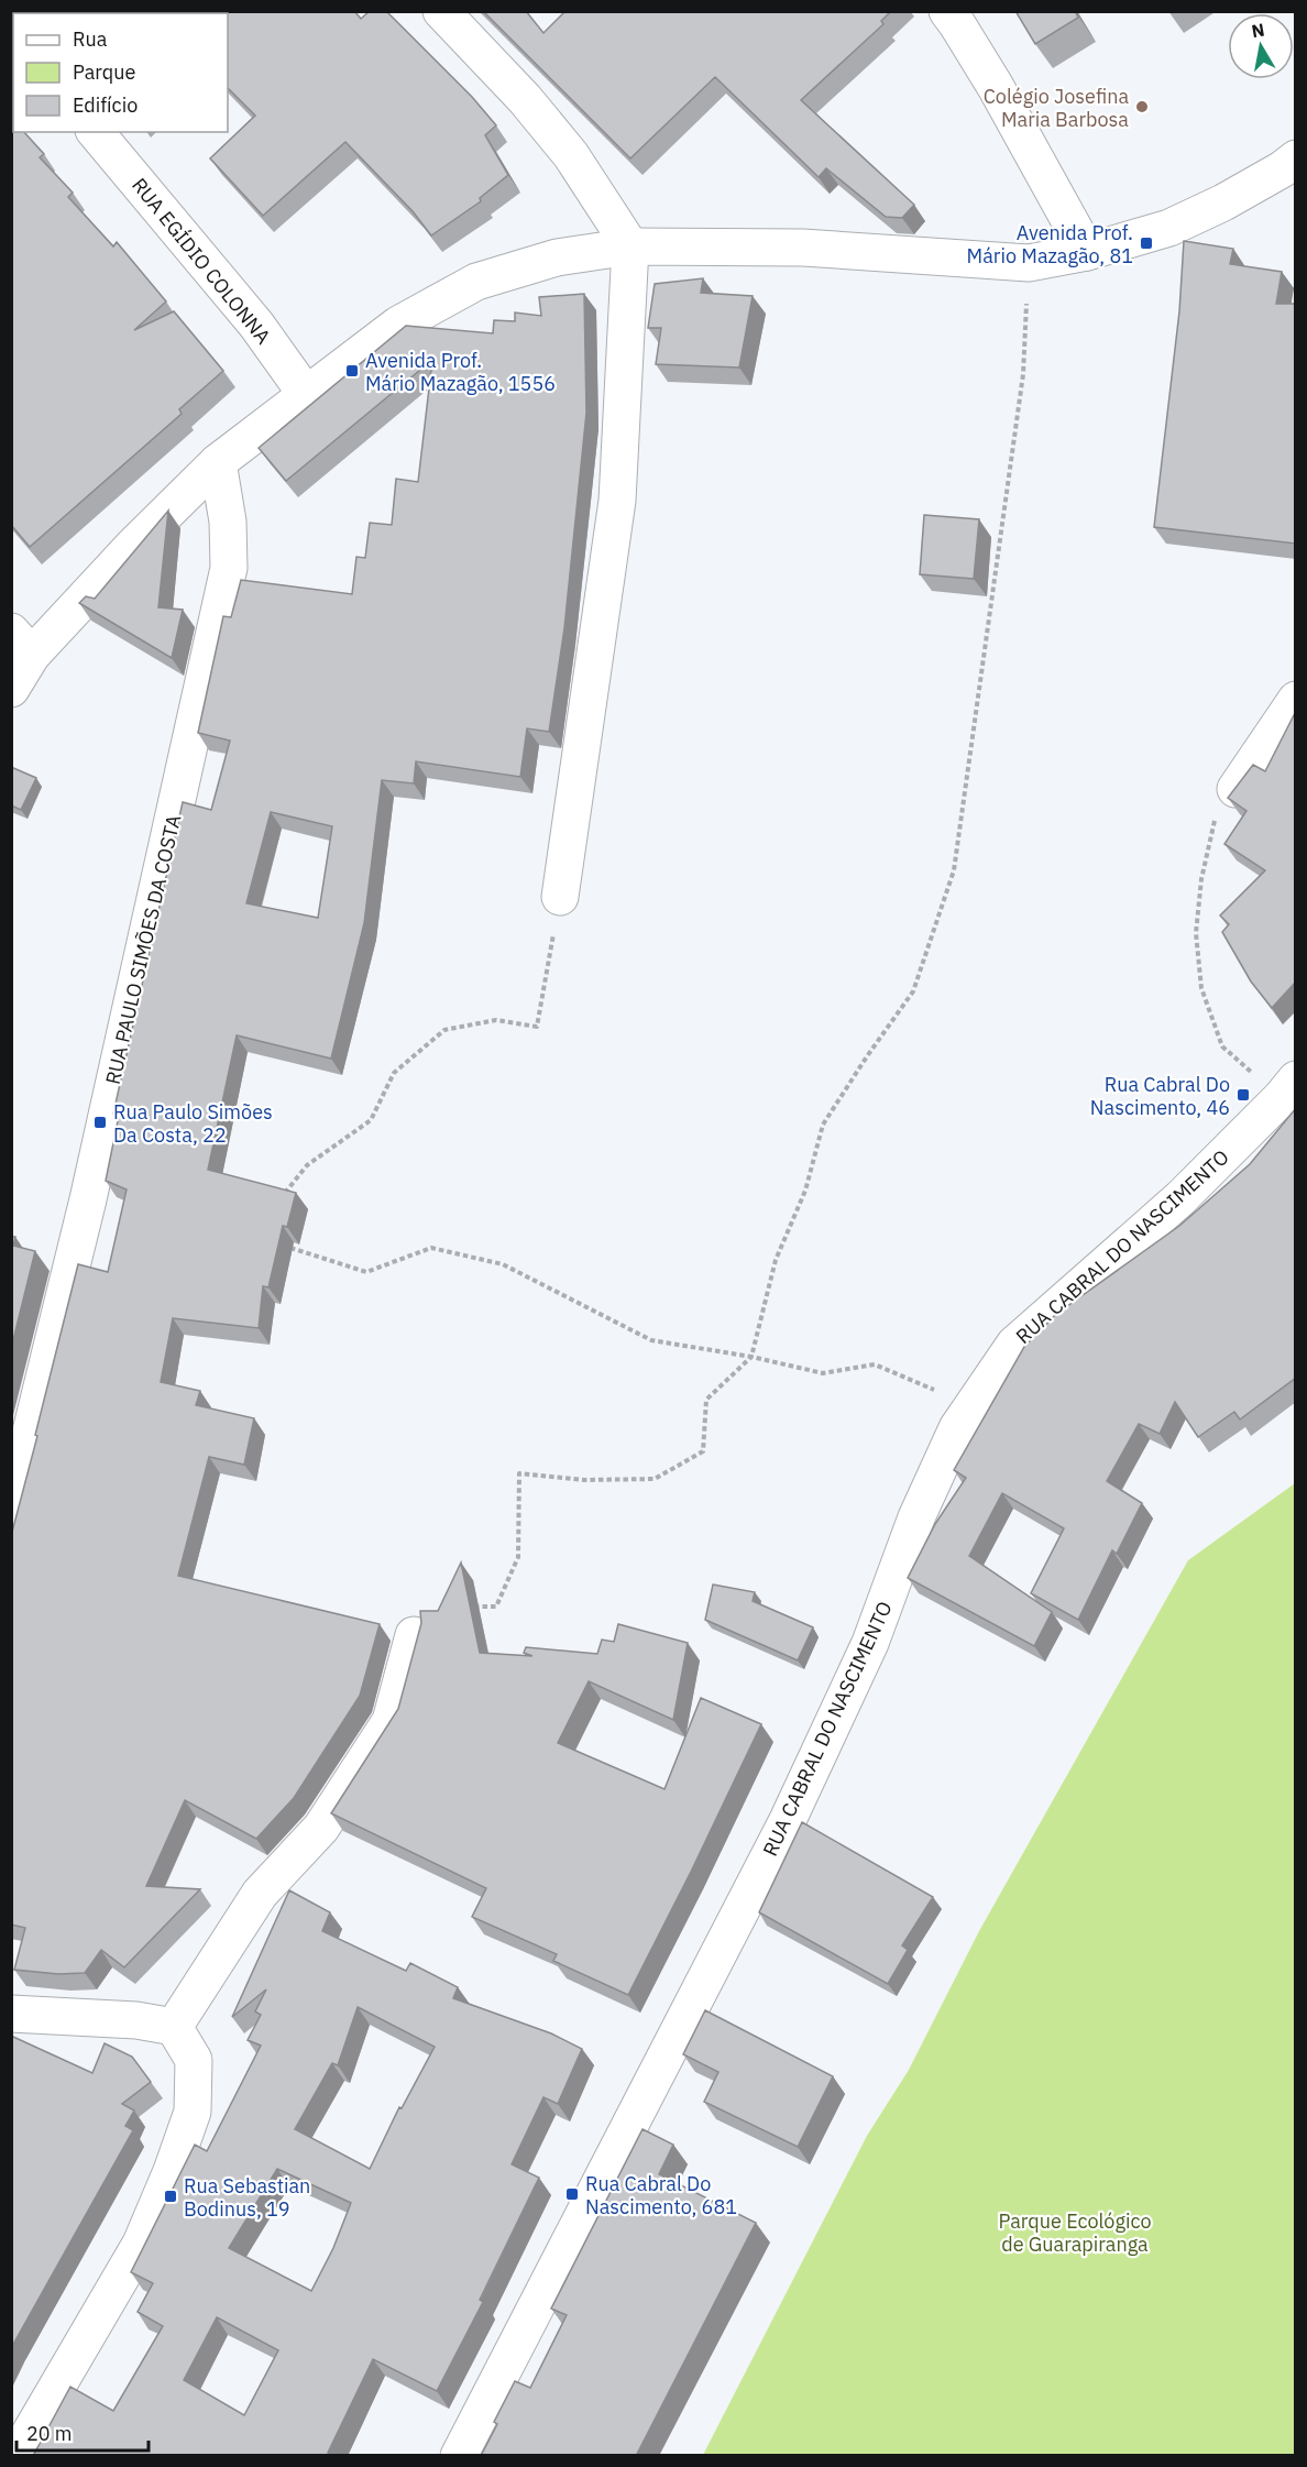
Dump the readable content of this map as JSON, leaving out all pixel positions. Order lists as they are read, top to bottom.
{
  "streets": {
    "street": ["RUA EGÍDIO COLONNA", "RUA PAULO SIMÕES DA COSTA", "RUA CABRAL DO NASCIMENTO"]
  },
  "parks": ["Parque Ecológico de Guarapiranga"],
  "places": {
    "other": ["Colégio Josefina Maria Barbosa"],
    "transit": [
      "Avenida Prof. Mário Mazagão, 81",
      "Avenida Prof. Mário Mazagão, 1556",
      "Rua Cabral Do Nascimento, 46",
      "Rua Paulo Simões Da Costa, 22",
      "Rua Cabral Do Nascimento, 681",
      "Rua Sebastian Bodinus, 19"
    ]
  },
  "legend": ["Rua", "Parque", "Edifício"],
  "scale_bar": "20 m",
  "north": "top"
}
